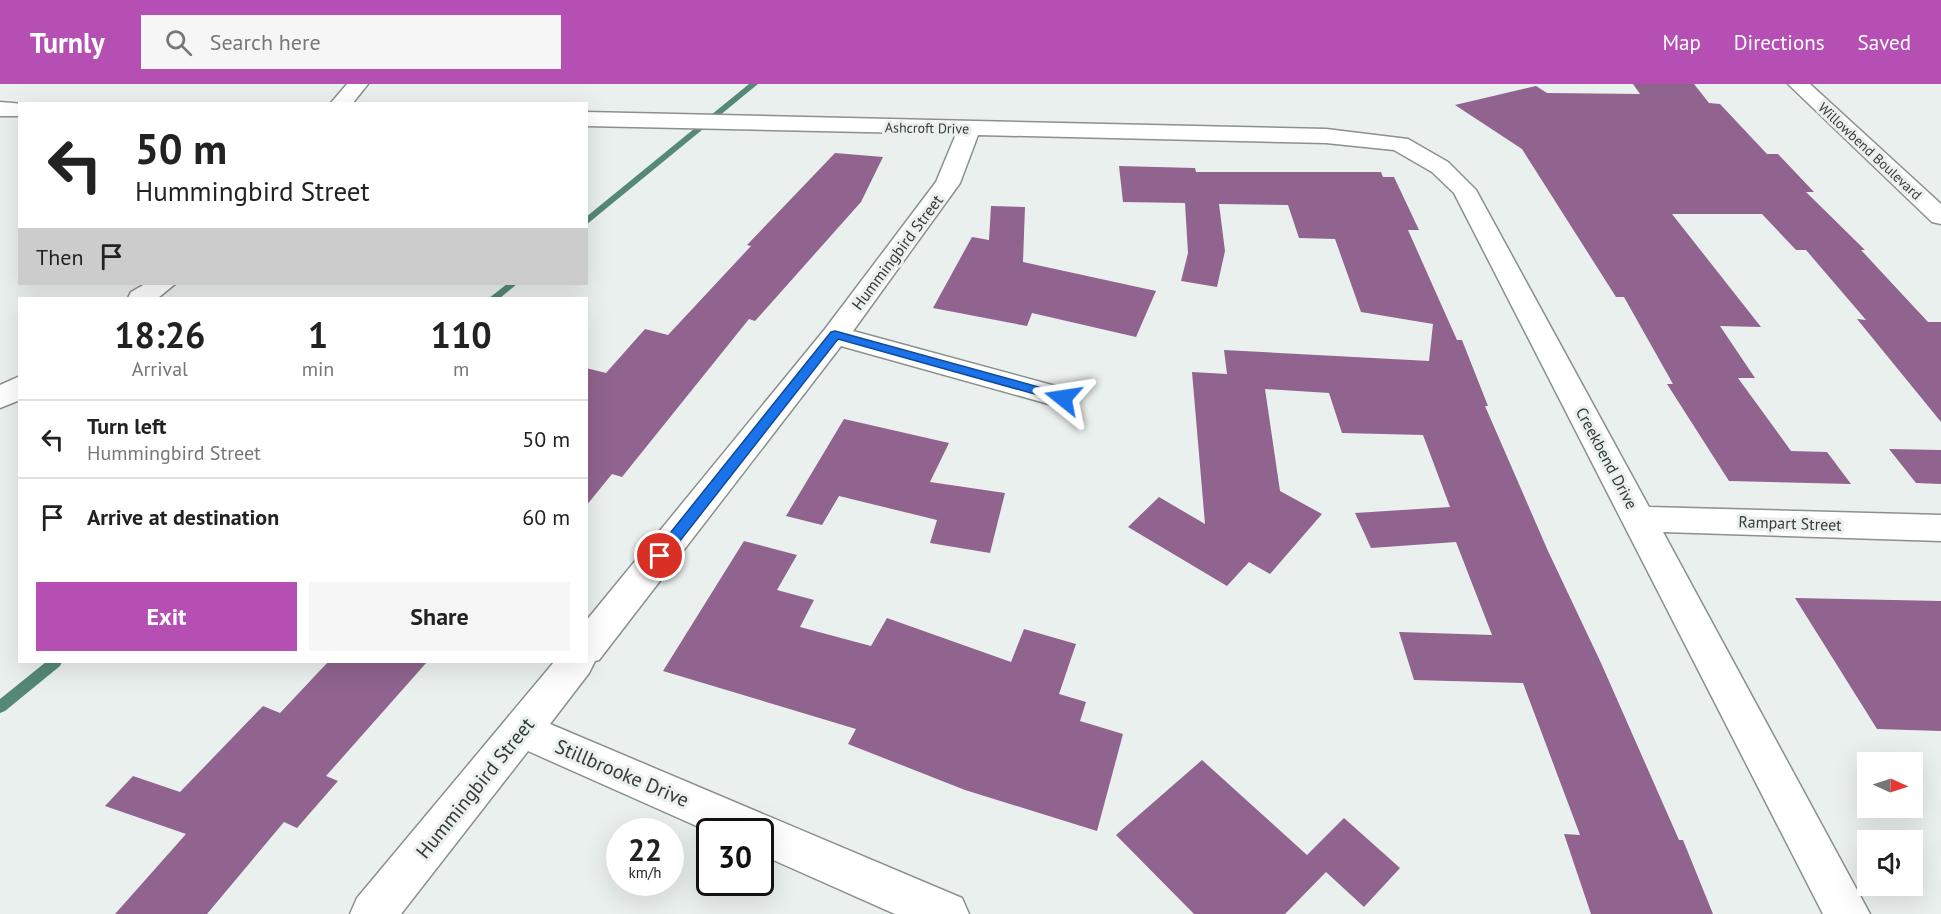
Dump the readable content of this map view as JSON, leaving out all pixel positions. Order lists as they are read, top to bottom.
{
  "streets": {
    "street": [
      "Ashcroft Drive",
      "Willowbend Boulevard",
      "Hummingbird Street",
      "Creekbend Drive",
      "Rampart Street",
      "Stillbrooke Drive"
    ]
  },
  "crossings": [
    ["Ashcroft Drive", "Hummingbird Street"],
    ["Ashcroft Drive", "Creekbend Drive"],
    ["Hummingbird Street", "Stillbrooke Drive"],
    ["Creekbend Drive", "Rampart Street"]
  ],
  "north": "right",
  "page": {
    "header": "Turnly",
    "search": "Search here",
    "nav": ["Map", "Directions", "Saved"],
    "turn": ["50 m", "Hummingbird Street"],
    "then": "Then",
    "eta": [
      "18:26",
      "Arrival",
      "1",
      "min",
      "110",
      "m"
    ],
    "list": [
      {
        "name": "Turn left",
        "note": "Hummingbird Street",
        "value": "50 m"
      },
      {
        "name": "Arrive at destination",
        "value": "60 m"
      }
    ],
    "buttons": ["Exit", "Share"],
    "speed": "22 km/h",
    "limit": "30"
  }
}
